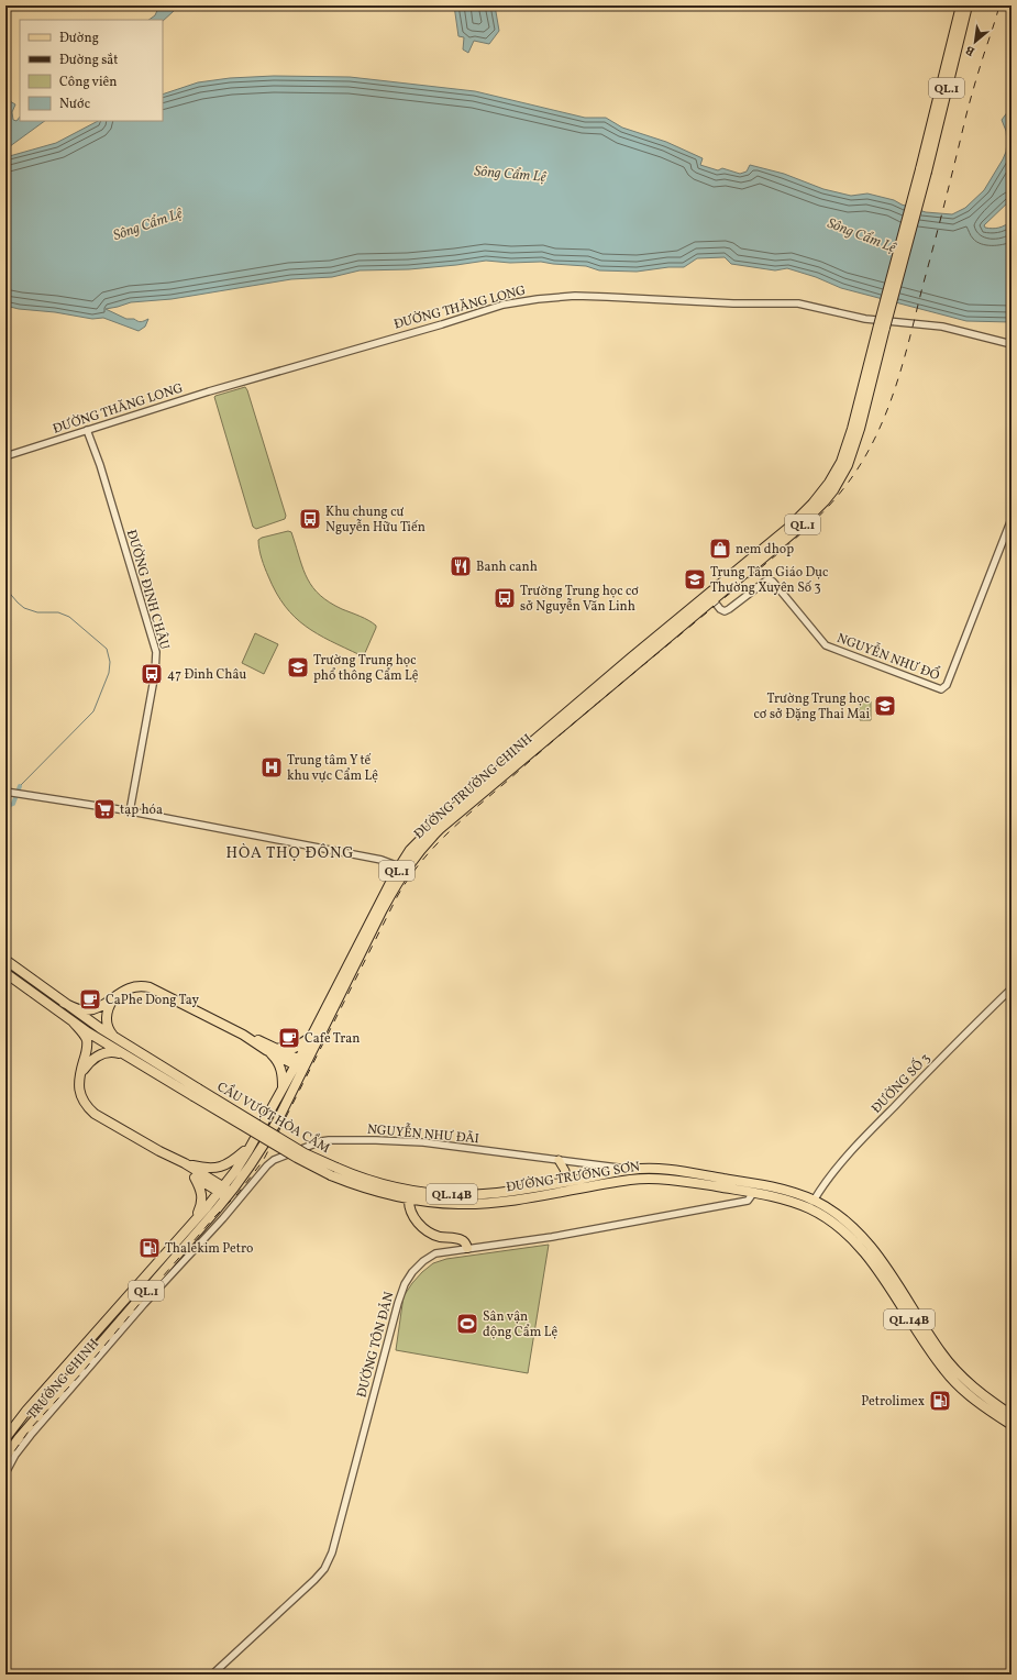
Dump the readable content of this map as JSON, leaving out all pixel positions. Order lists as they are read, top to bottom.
{
  "streets": {
    "highway": [
      "QL.1",
      "ĐƯỜNG TRƯỜNG CHINH",
      "CẦU VƯỢT HÒA CẦM",
      "ĐƯỜNG TRƯỜNG SƠN",
      "QL.14B"
    ],
    "street": [
      "ĐƯỜNG THĂNG LONG",
      "ĐƯỜNG ĐINH CHÂU",
      "NGUYỄN NHƯ ĐỔ",
      "ĐƯỜNG SỐ 3",
      "NGUYỄN NHƯ ĐÃI",
      "ĐƯỜNG TÔN ĐẢN",
      "TRƯỜNG CHINH"
    ]
  },
  "crossings": [
    ["QL.1", "ĐƯỜNG TRƯỜNG CHINH"],
    ["ĐƯỜNG THĂNG LONG", "ĐƯỜNG ĐINH CHÂU"],
    ["NGUYỄN NHƯ ĐỔ", "ĐƯỜNG TRƯỜNG CHINH"],
    ["ĐƯỜNG SỐ 3", "ĐƯỜNG TRƯỜNG SƠN"],
    ["CẦU VƯỢT HÒA CẦM", "ĐƯỜNG TRƯỜNG SƠN"],
    ["CẦU VƯỢT HÒA CẦM", "QL.14B"],
    ["NGUYỄN NHƯ ĐÃI", "ĐƯỜNG TRƯỜNG SƠN"],
    ["NGUYỄN NHƯ ĐÃI", "TRƯỜNG CHINH"],
    ["ĐƯỜNG TRƯỜNG SƠN", "ĐƯỜNG TÔN ĐẢN"]
  ],
  "districts": ["HÒA THỌ ĐÔNG"],
  "water": ["Sông Cẩm Lệ"],
  "places": {
    "bus stop": ["Khu chung cư Nguyễn Hữu Tiến", "Trường Trung học cơ sở Nguyễn Văn Linh", "47 Đinh Châu"],
    "shop": ["nem dhop"],
    "restaurant": ["Banh canh"],
    "school or university": ["Trung Tâm Giáo Dục Thường Xuyên Số 3", "Trường Trung học phổ thông Cẩm Lệ", "Trường Trung học cơ sở Đặng Thai Mai"],
    "hospital": ["Trung tâm Y tế khu vực Cẩm Lệ"],
    "supermarket": ["tạp hóa"],
    "cafe": ["CaPhe Dong Tay", "Cafe Tran"],
    "fuel station": ["Thalekim Petro", "Petrolimex"],
    "sports": ["Sân vận động Cẩm Lệ"]
  },
  "legend": [
    "Đường",
    "Đường sắt",
    "Công viên",
    "Nước"
  ],
  "north": "bottom left"
}
